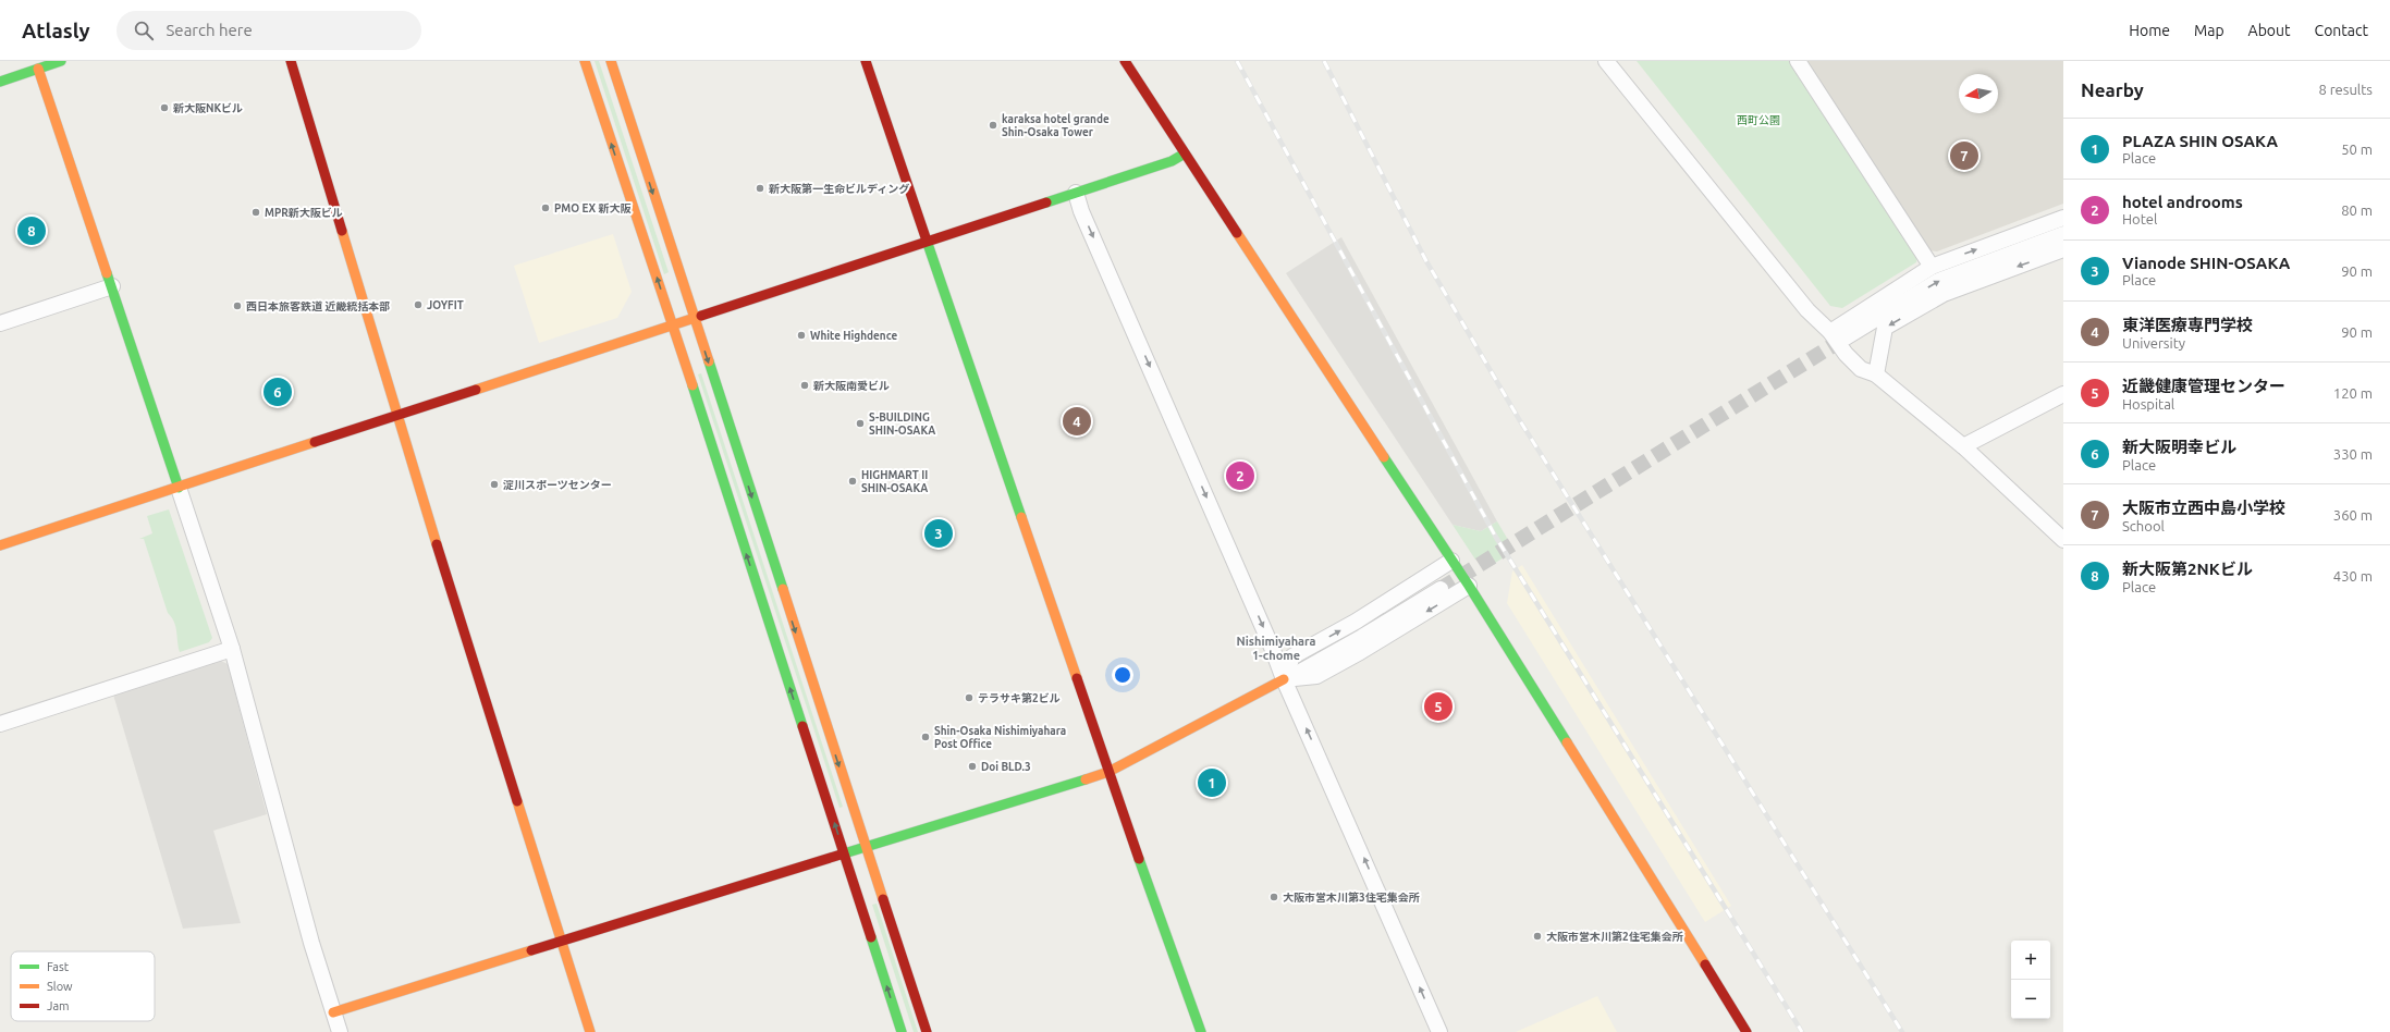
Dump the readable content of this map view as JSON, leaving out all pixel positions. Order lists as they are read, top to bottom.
{
  "districts": ["Nishimiyahara 1-chome"],
  "parks": ["西町公園"],
  "places": [
    "新大阪NKビル",
    "karaksa hotel grande Shin-Osaka Tower",
    "新大阪第一生命ビルディング",
    "PMO EX 新大阪",
    "MPR新大阪ビル",
    "JOYFIT",
    "西日本旅客鉄道 近畿統括本部",
    "White Highdence",
    "新大阪南愛ビル",
    "S-BUILDING SHIN-OSAKA",
    "HIGHMART II SHIN-OSAKA",
    "淀川スポーツセンター",
    "テラサキ第2ビル",
    "Shin-Osaka Nishimiyahara Post Office",
    "Doi BLD.3",
    "大阪市営木川第3住宅集会所",
    "大阪市営木川第2住宅集会所"
  ],
  "legend": ["Fast", "Slow", "Jam"],
  "north": "left",
  "page": {
    "header": "Atlasly",
    "search": "Search here",
    "nav": [
      "Home",
      "Map",
      "About",
      "Contact"
    ],
    "heading": ["Nearby", "8 results"],
    "list": [
      {
        "mark": "1",
        "name": "PLAZA SHIN OSAKA",
        "note": "Place",
        "value": "50 m"
      },
      {
        "mark": "2",
        "name": "hotel androoms",
        "note": "Hotel",
        "value": "80 m"
      },
      {
        "mark": "3",
        "name": "Vianode SHIN-OSAKA",
        "note": "Place",
        "value": "90 m"
      },
      {
        "mark": "4",
        "name": "東洋医療専門学校",
        "note": "University",
        "value": "90 m"
      },
      {
        "mark": "5",
        "name": "近畿健康管理センター",
        "note": "Hospital",
        "value": "120 m"
      },
      {
        "mark": "6",
        "name": "新大阪明幸ビル",
        "note": "Place",
        "value": "330 m"
      },
      {
        "mark": "7",
        "name": "大阪市立西中島小学校",
        "note": "School",
        "value": "360 m"
      },
      {
        "mark": "8",
        "name": "新大阪第2NKビル",
        "note": "Place",
        "value": "430 m"
      }
    ],
    "pins": [
      "7",
      "8",
      "6",
      "4",
      "2",
      "3",
      "5",
      "1"
    ],
    "map_buttons": ["+", "−"]
  }
}
